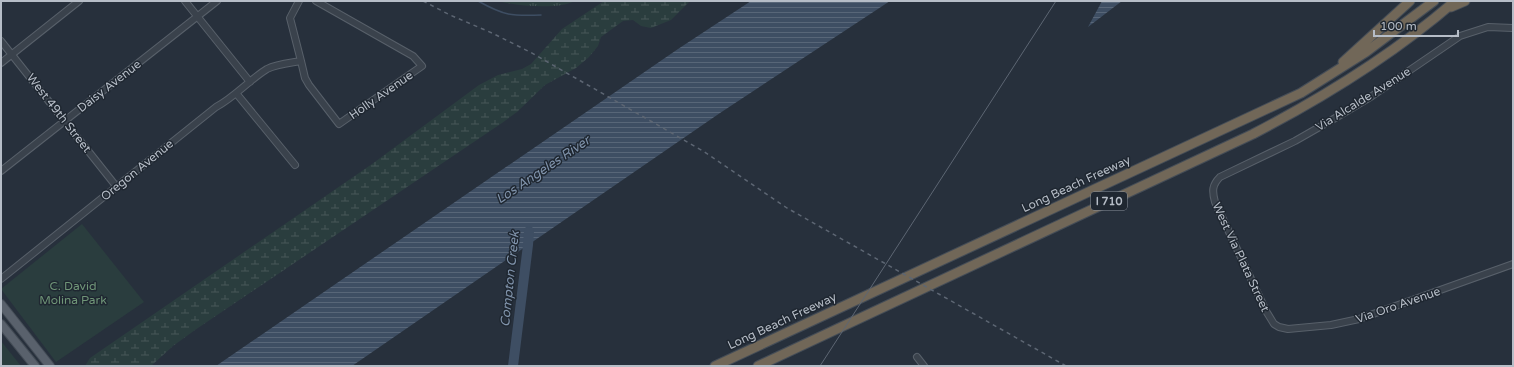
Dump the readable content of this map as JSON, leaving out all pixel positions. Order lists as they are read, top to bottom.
{
  "streets": {
    "highway": ["Long Beach Freeway", "I 710"],
    "street": [
      "Daisy Avenue",
      "Holly Avenue",
      "Via Alcalde Avenue",
      "West 49th Street",
      "Oregon Avenue",
      "West Via Plata Street",
      "Via Oro Avenue"
    ]
  },
  "crossings": [
    ["Daisy Avenue", "West 49th Street"],
    ["Holly Avenue", "Oregon Avenue"],
    ["Via Alcalde Avenue", "West Via Plata Street"],
    ["West 49th Street", "Oregon Avenue"],
    ["West Via Plata Street", "Via Oro Avenue"]
  ],
  "water": ["Los Angeles River", "Compton Creek"],
  "parks": ["C. David Molina Park"],
  "scale_bar": "100 m"
}
